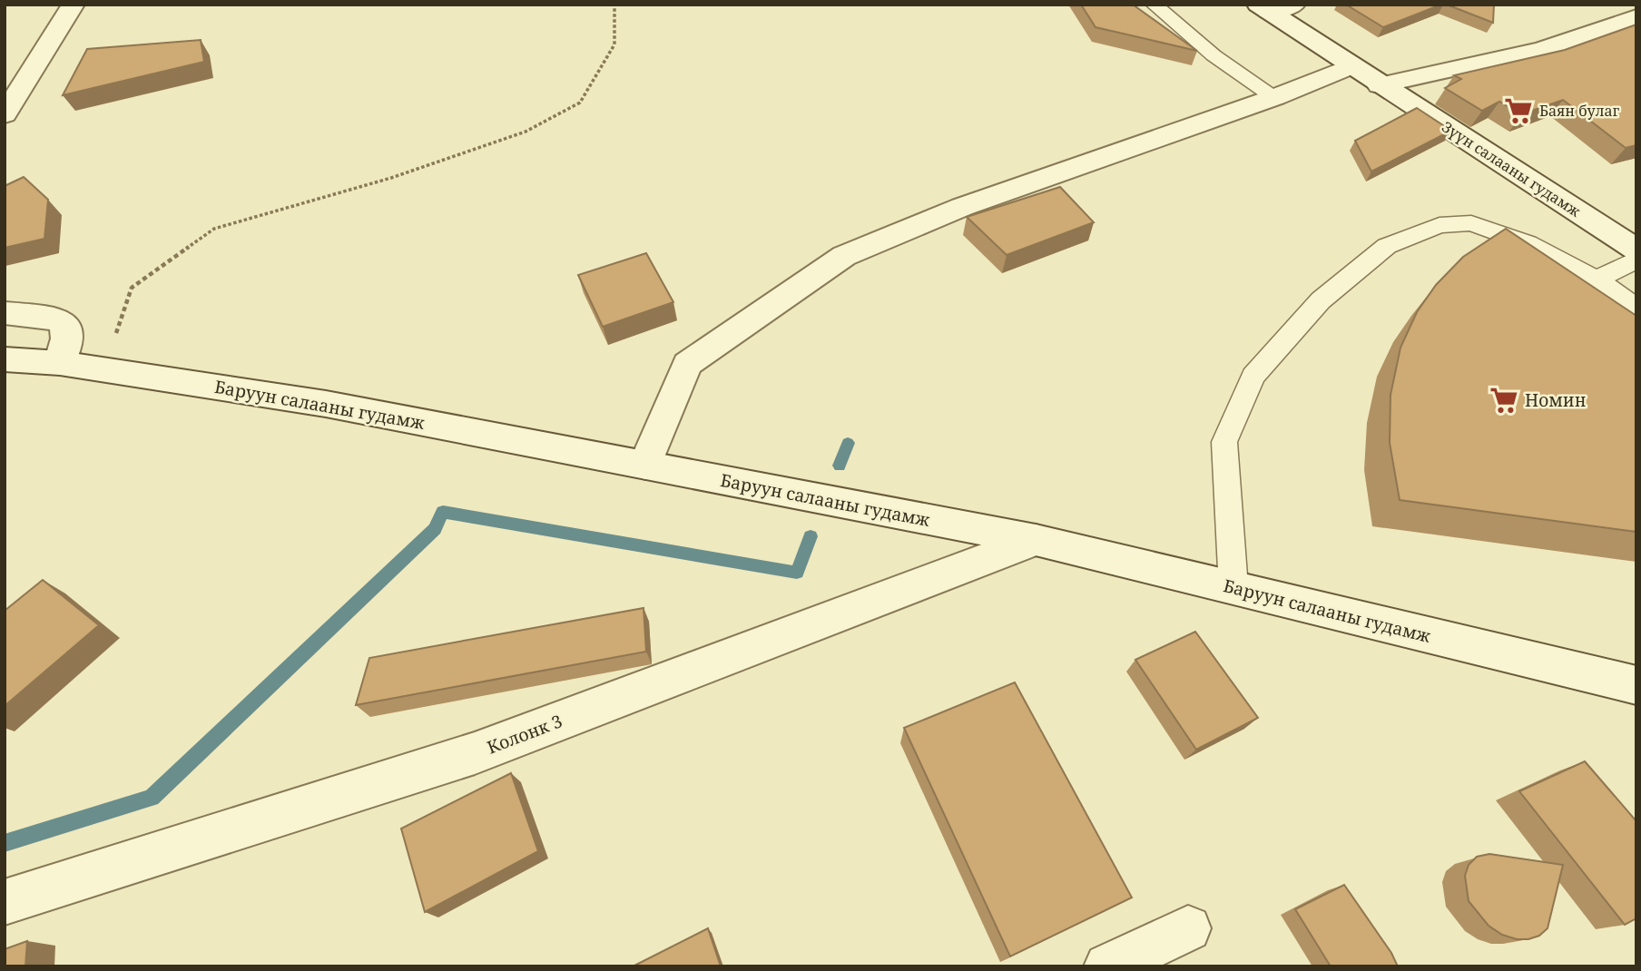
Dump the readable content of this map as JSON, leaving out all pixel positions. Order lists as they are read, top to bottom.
{
  "streets": {
    "street": ["Зүүн салааны гудамж", "Баруун салааны гудамж", "Колонк 3"]
  },
  "crossings": [
    ["Баруун салааны гудамж", "Колонк 3"]
  ],
  "places": {
    "supermarket": ["Баян булаг", "Номин"]
  }
}
